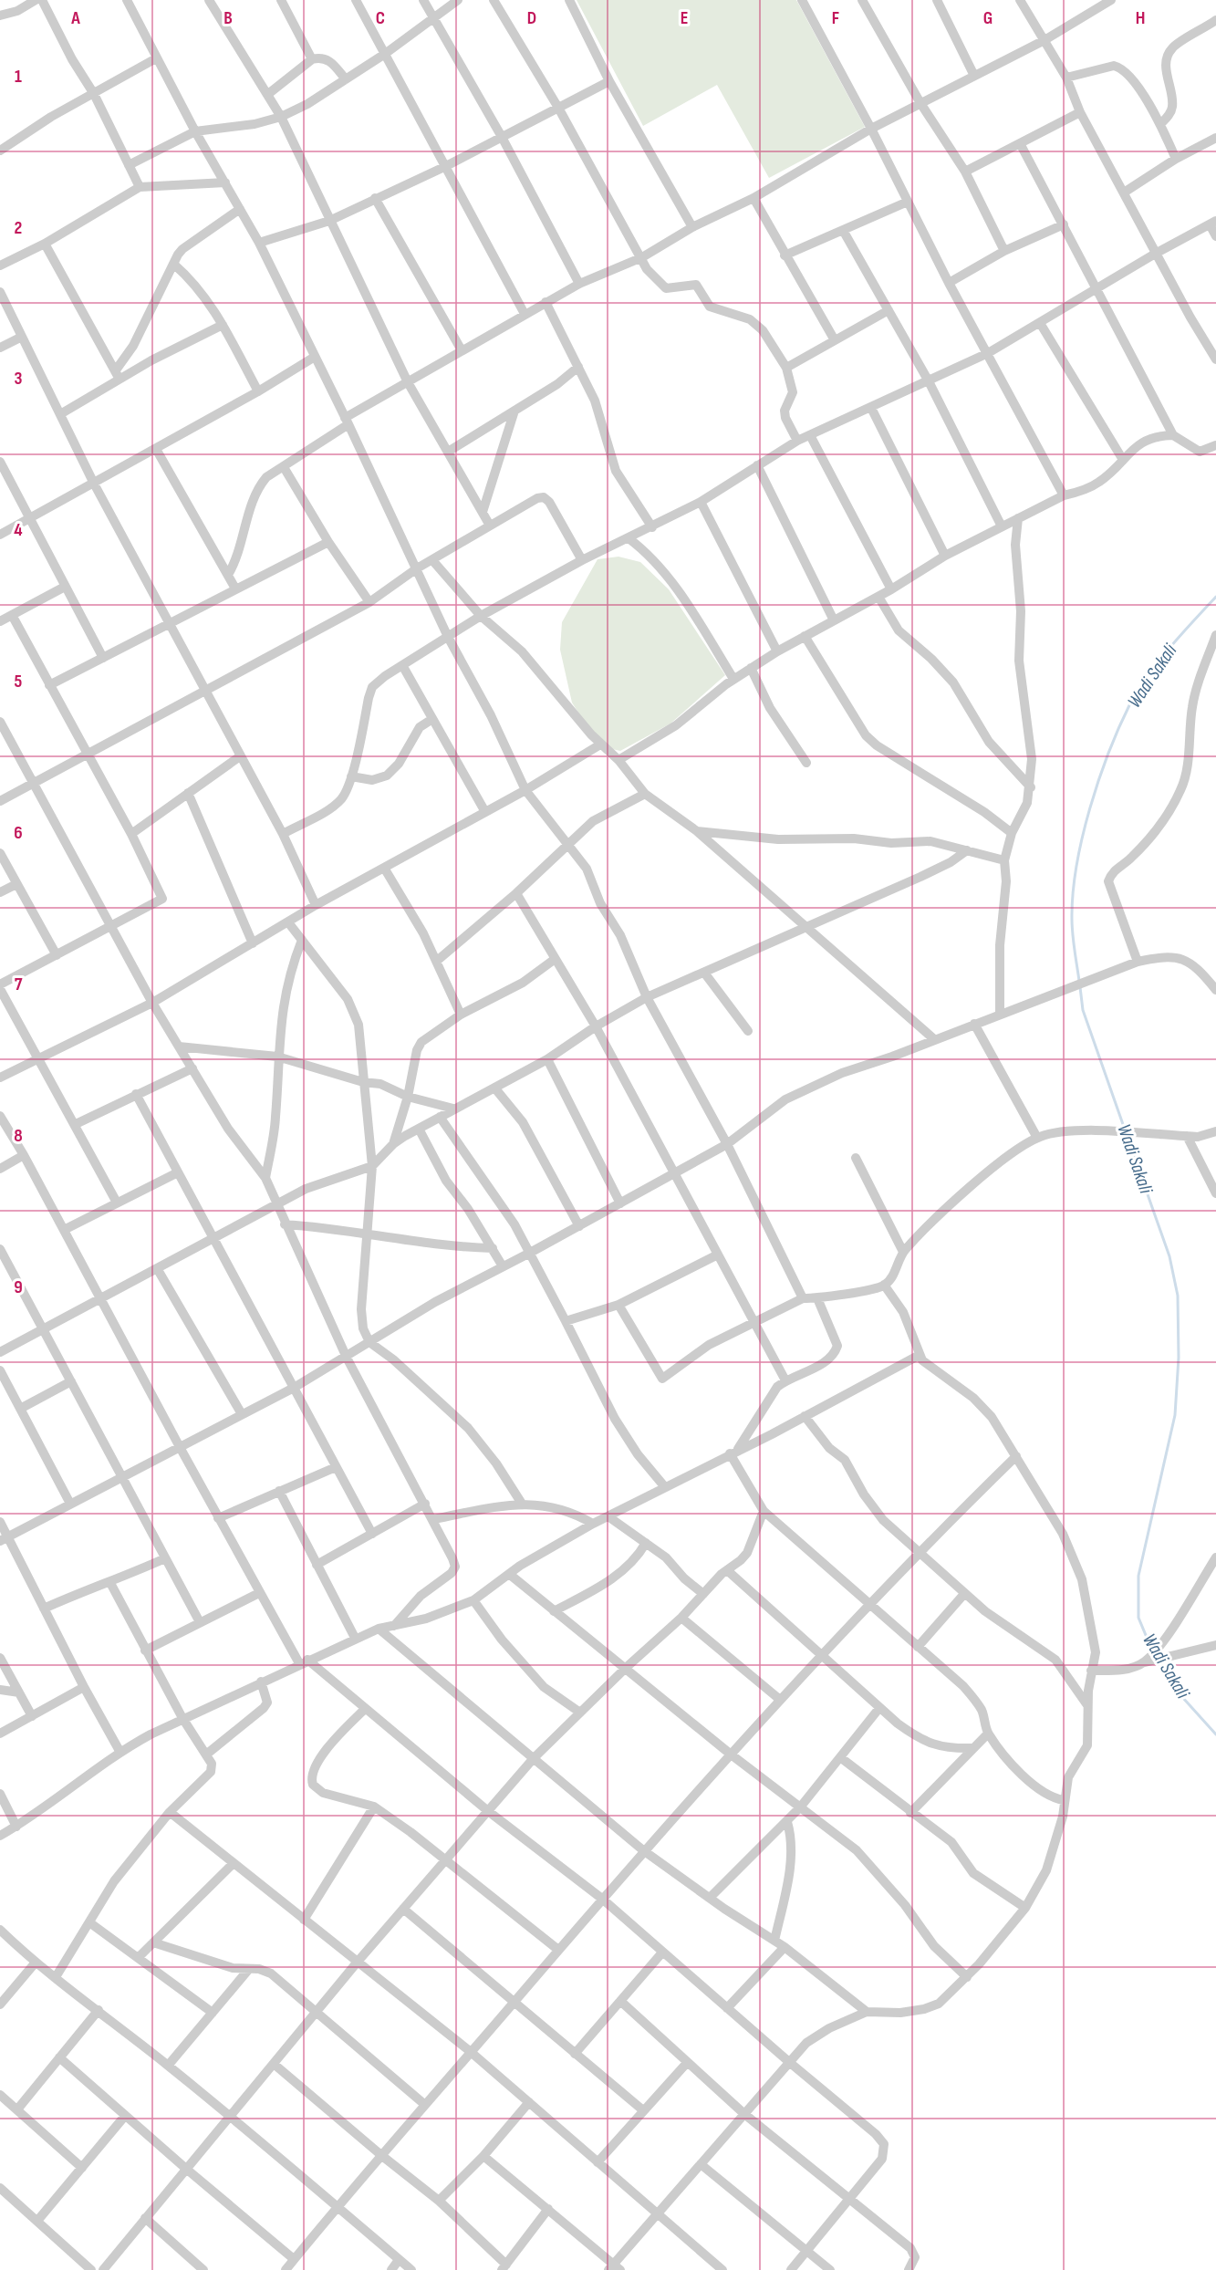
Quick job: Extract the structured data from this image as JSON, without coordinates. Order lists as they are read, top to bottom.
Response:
{
  "water": ["Wadi Sakali"],
  "grid": {
    "columns": [
      "A",
      "B",
      "C",
      "D",
      "E",
      "F",
      "G",
      "H"
    ],
    "rows": [
      "1",
      "2",
      "3",
      "4",
      "5",
      "6",
      "7",
      "8",
      "9"
    ]
  }
}
